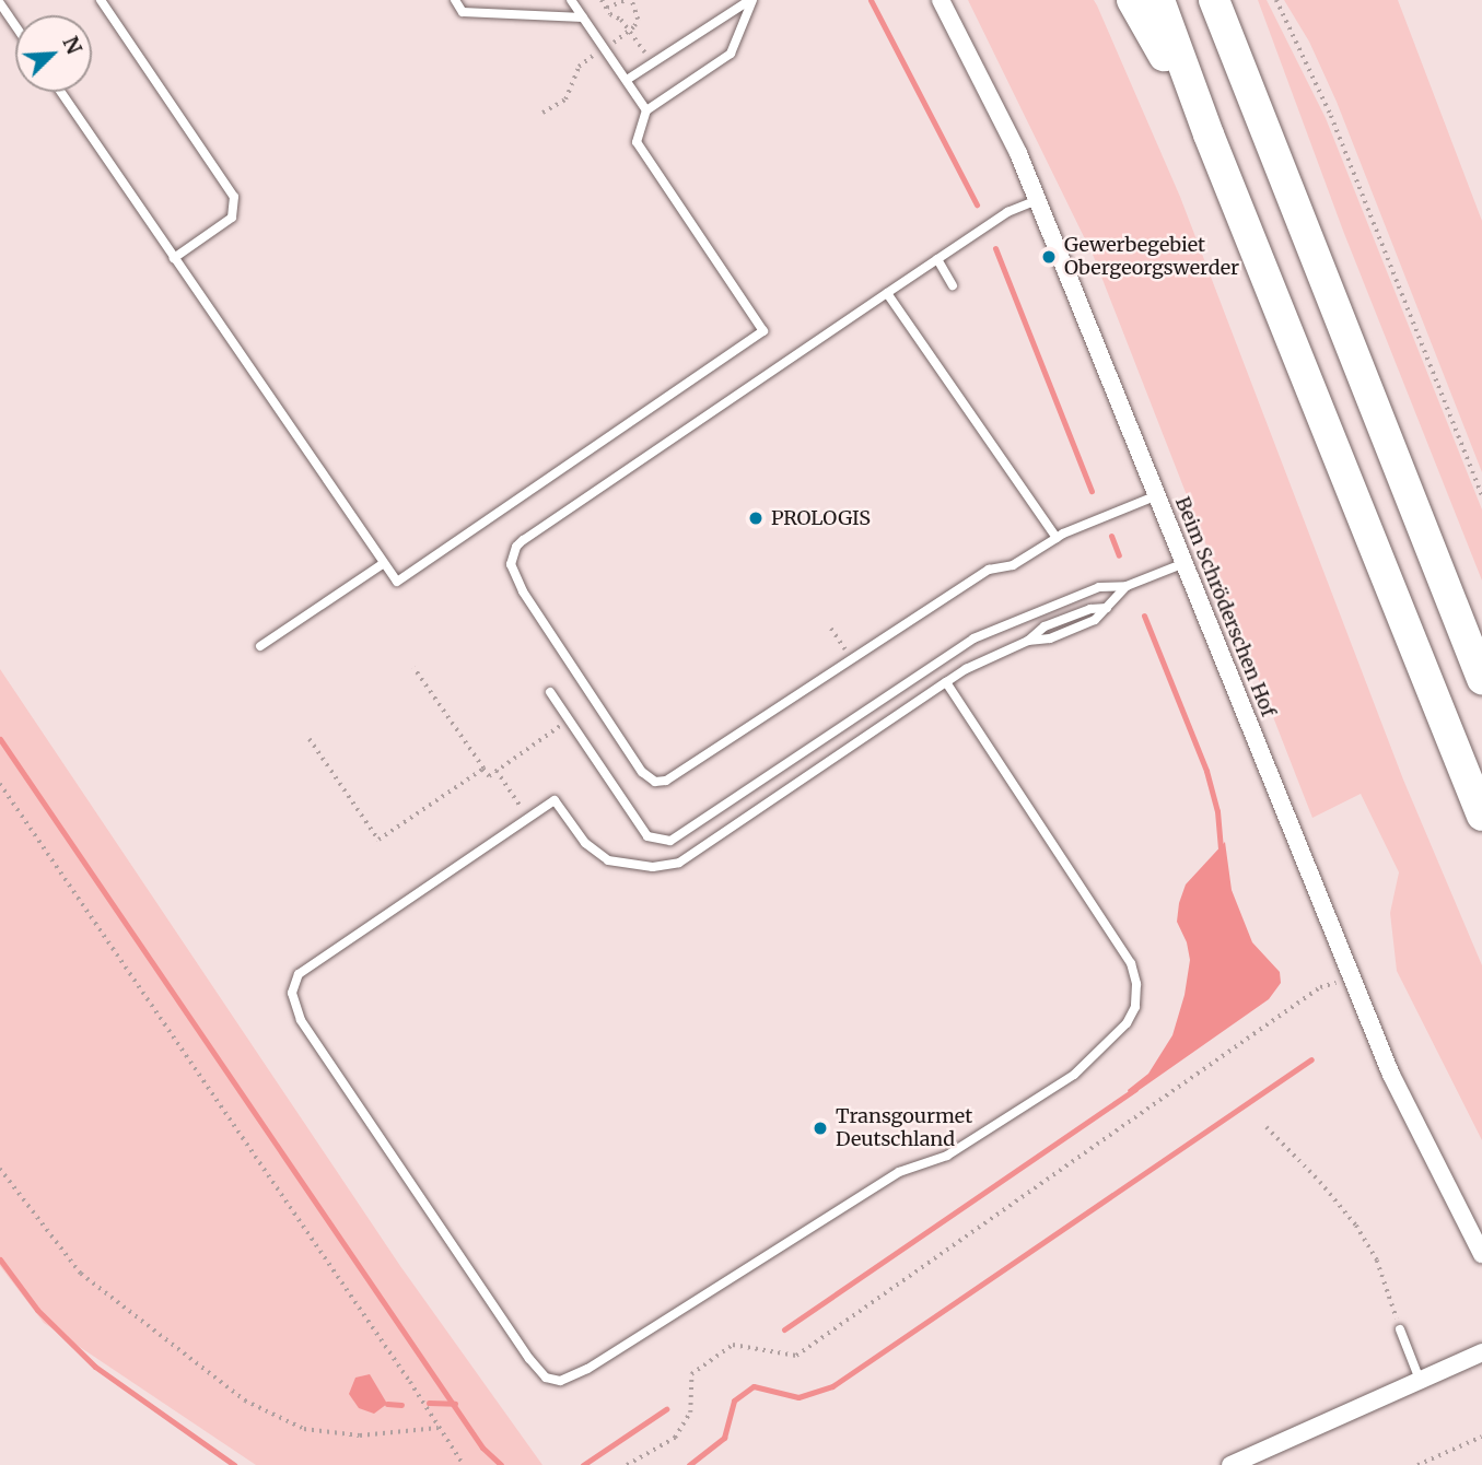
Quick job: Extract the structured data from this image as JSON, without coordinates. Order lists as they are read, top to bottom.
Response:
{
  "streets": {
    "street": ["Beim Schröderschen Hof"]
  },
  "places": ["Gewerbegebiet Obergeorgswerder", "PROLOGIS", "Transgourmet Deutschland"],
  "north": "top right"
}
